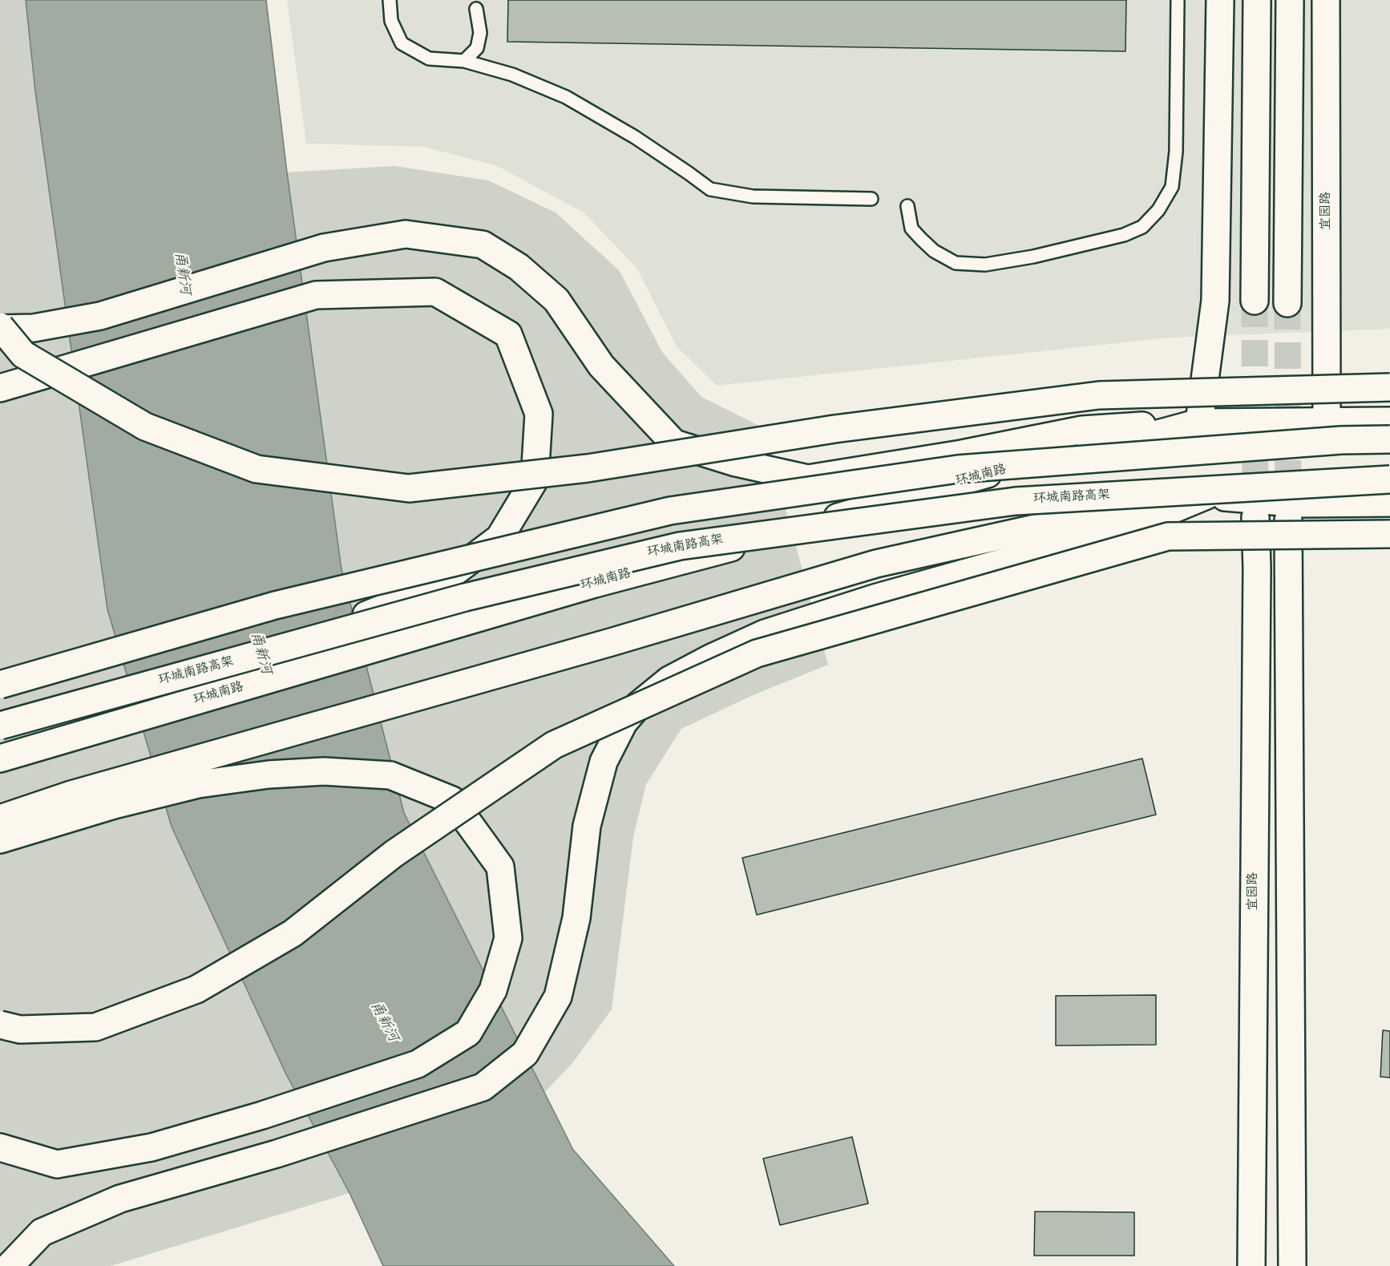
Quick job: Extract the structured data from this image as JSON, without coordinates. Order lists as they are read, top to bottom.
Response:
{
  "streets": {
    "main road": ["宜园路", "环城南路", "环城南路高架"]
  },
  "crossings": [
    ["宜园路", "环城南路"]
  ],
  "water": ["甬新河"]
}
